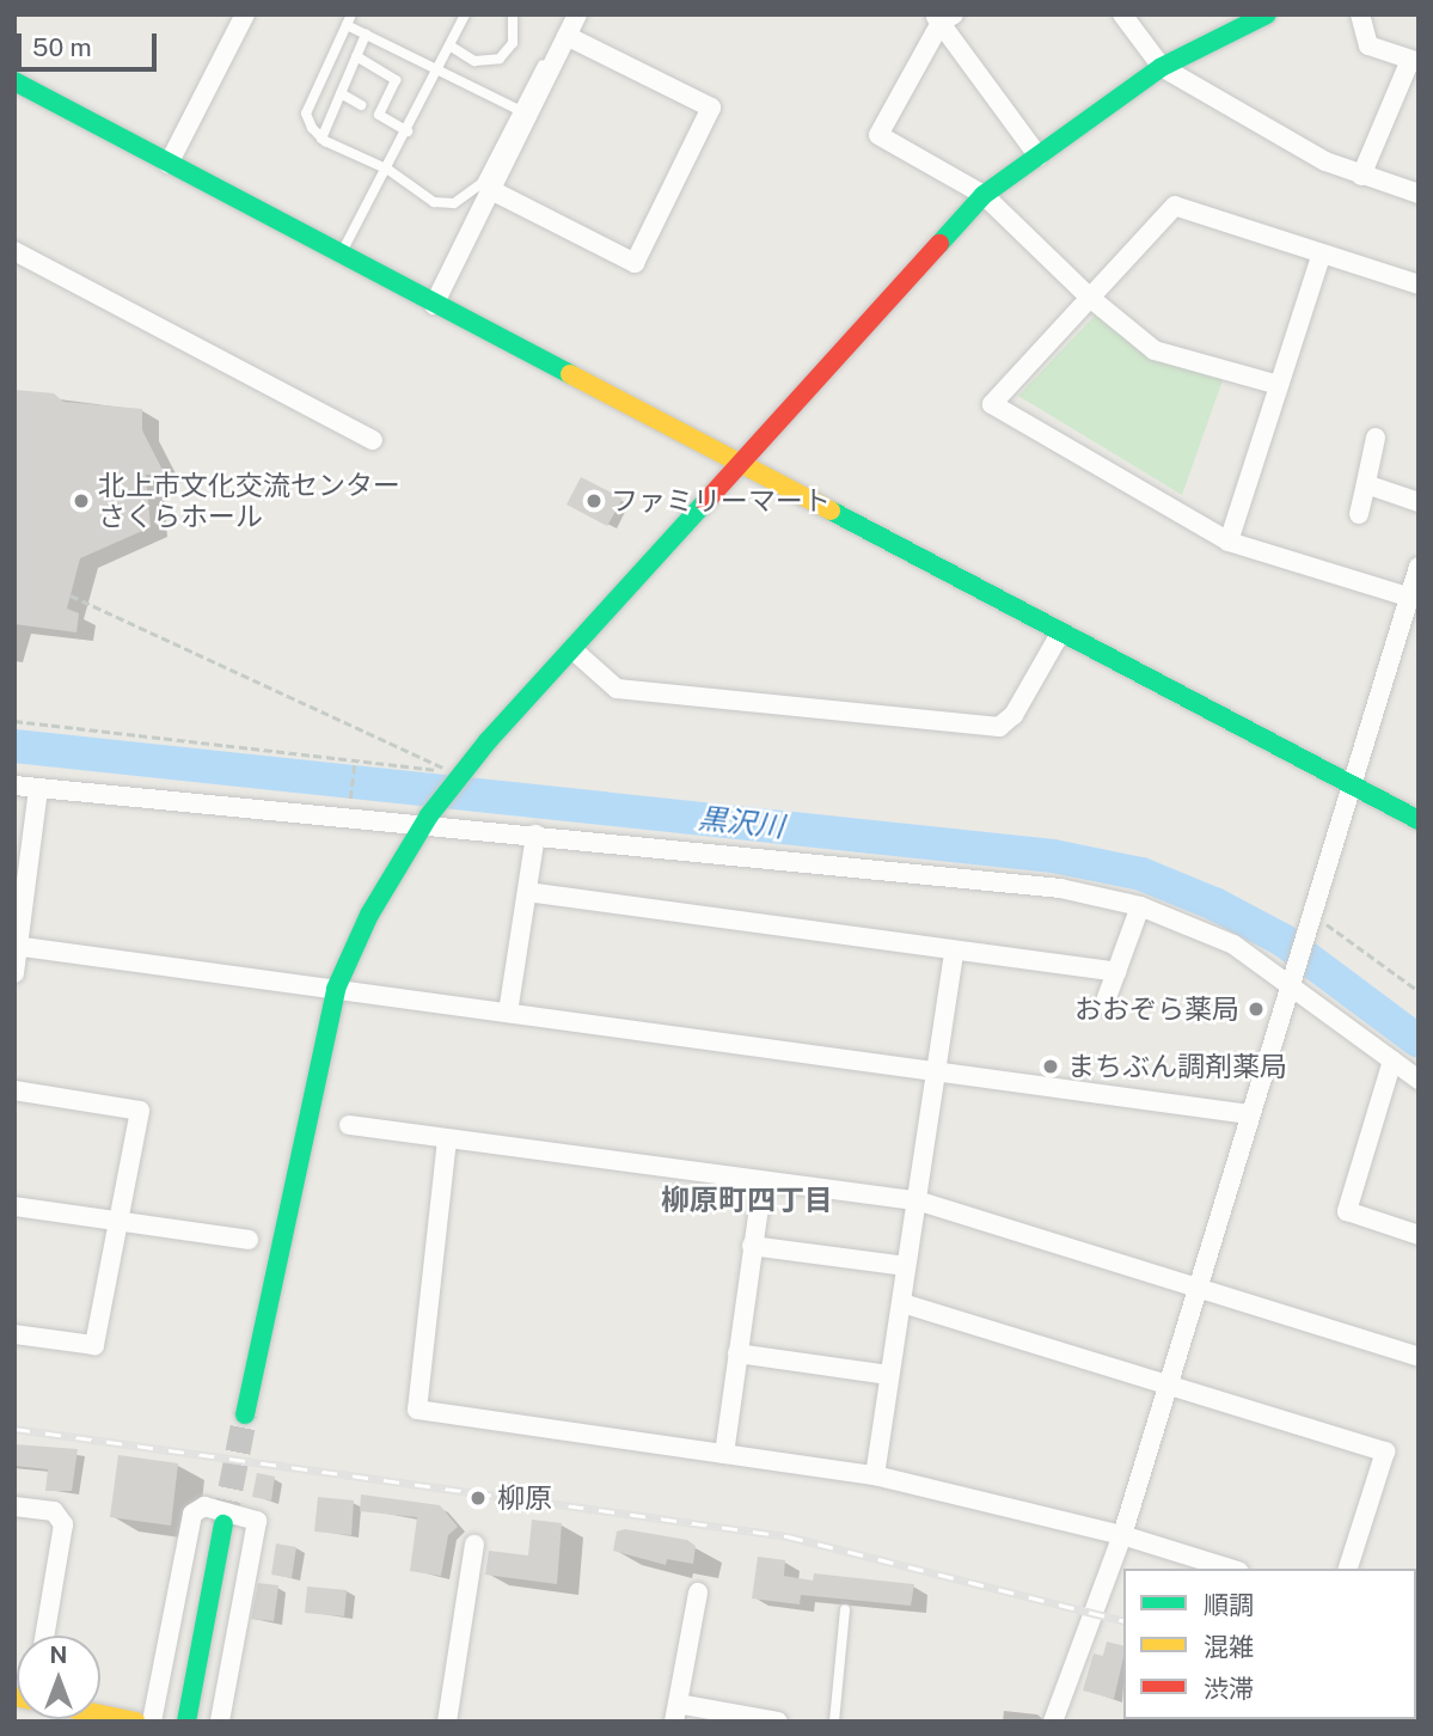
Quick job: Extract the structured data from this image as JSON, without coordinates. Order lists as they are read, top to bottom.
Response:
{
  "districts": ["柳原町四丁目"],
  "water": ["黒沢川"],
  "places": [
    "北上市文化交流センター さくらホール",
    "ファミリーマート",
    "おおぞら薬局",
    "まちぶん調剤薬局",
    "柳原"
  ],
  "legend": ["順調", "混雑", "渋滞"],
  "scale_bar": "50 m",
  "north": "top"
}
